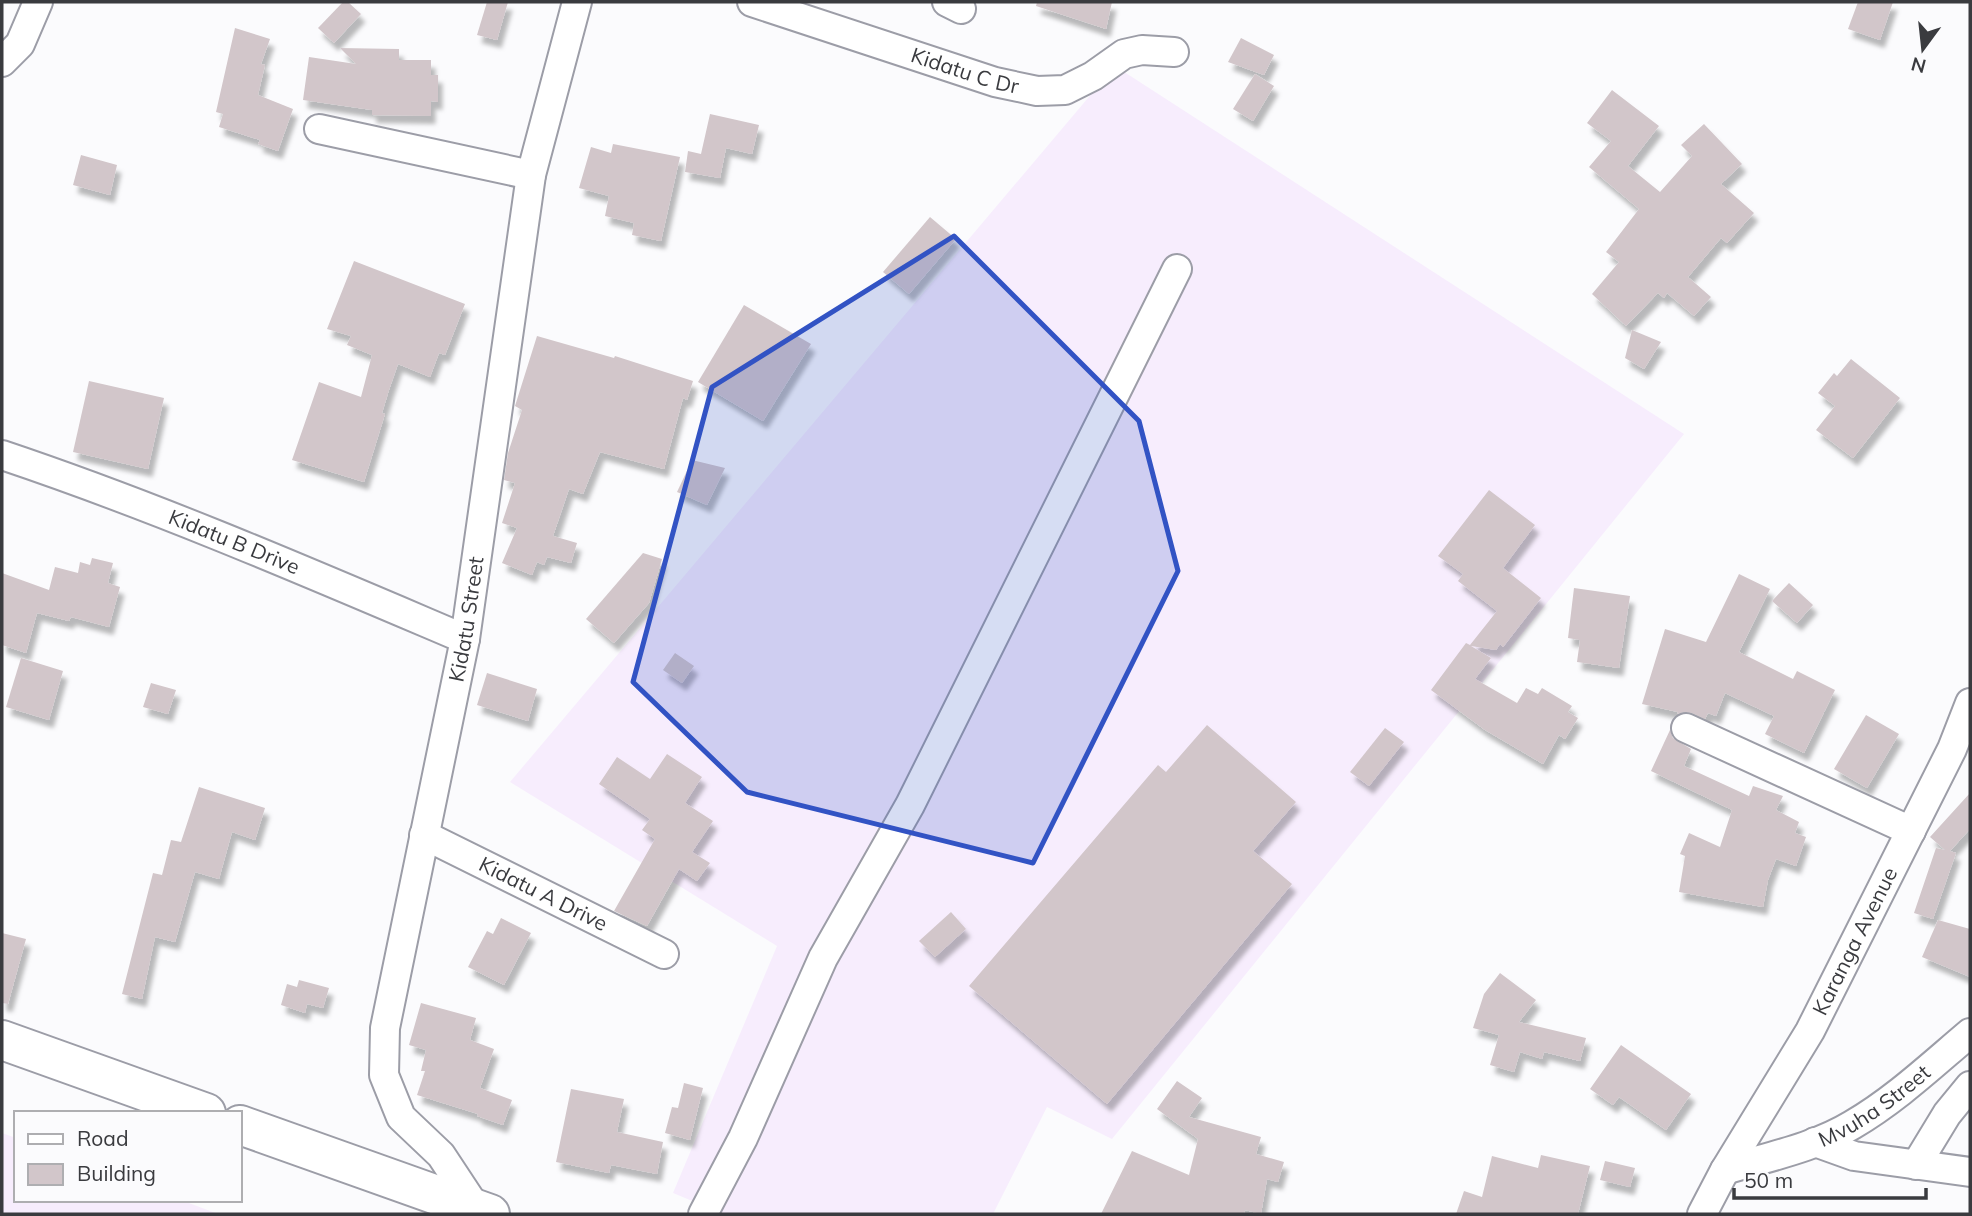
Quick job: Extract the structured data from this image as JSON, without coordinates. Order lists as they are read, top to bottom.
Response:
{
  "streets": {
    "street": [
      "Kidatu C Dr",
      "Kidatu B Drive",
      "Kidatu Street",
      "Kidatu A Drive",
      "Karanga Avenue",
      "Mvuha Street"
    ]
  },
  "crossings": [
    ["Kidatu B Drive", "Kidatu Street"],
    ["Kidatu Street", "Kidatu A Drive"],
    ["Karanga Avenue", "Mvuha Street"]
  ],
  "legend": ["Road", "Building"],
  "scale_bar": "50 m",
  "north": "bottom"
}
